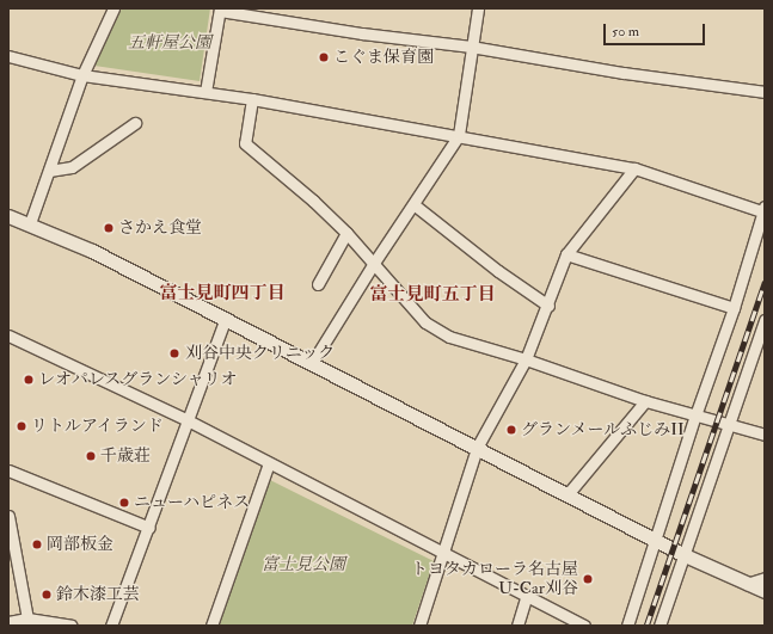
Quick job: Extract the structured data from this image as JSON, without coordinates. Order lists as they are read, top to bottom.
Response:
{
  "districts": ["富士見町四丁目", "富士見町五丁目"],
  "parks": ["五軒屋公園", "富士見公園"],
  "places": [
    "こぐま保育園",
    "さかえ食堂",
    "刈谷中央クリニック",
    "レオパレスグランシャリオ",
    "リトルアイランド",
    "グランメールふじみII",
    "千歳荘",
    "ニューハピネス",
    "岡部板金",
    "トヨタカローラ名古屋 U-Car刈谷",
    "鈴木漆工芸"
  ],
  "scale_bar": "50 m"
}
